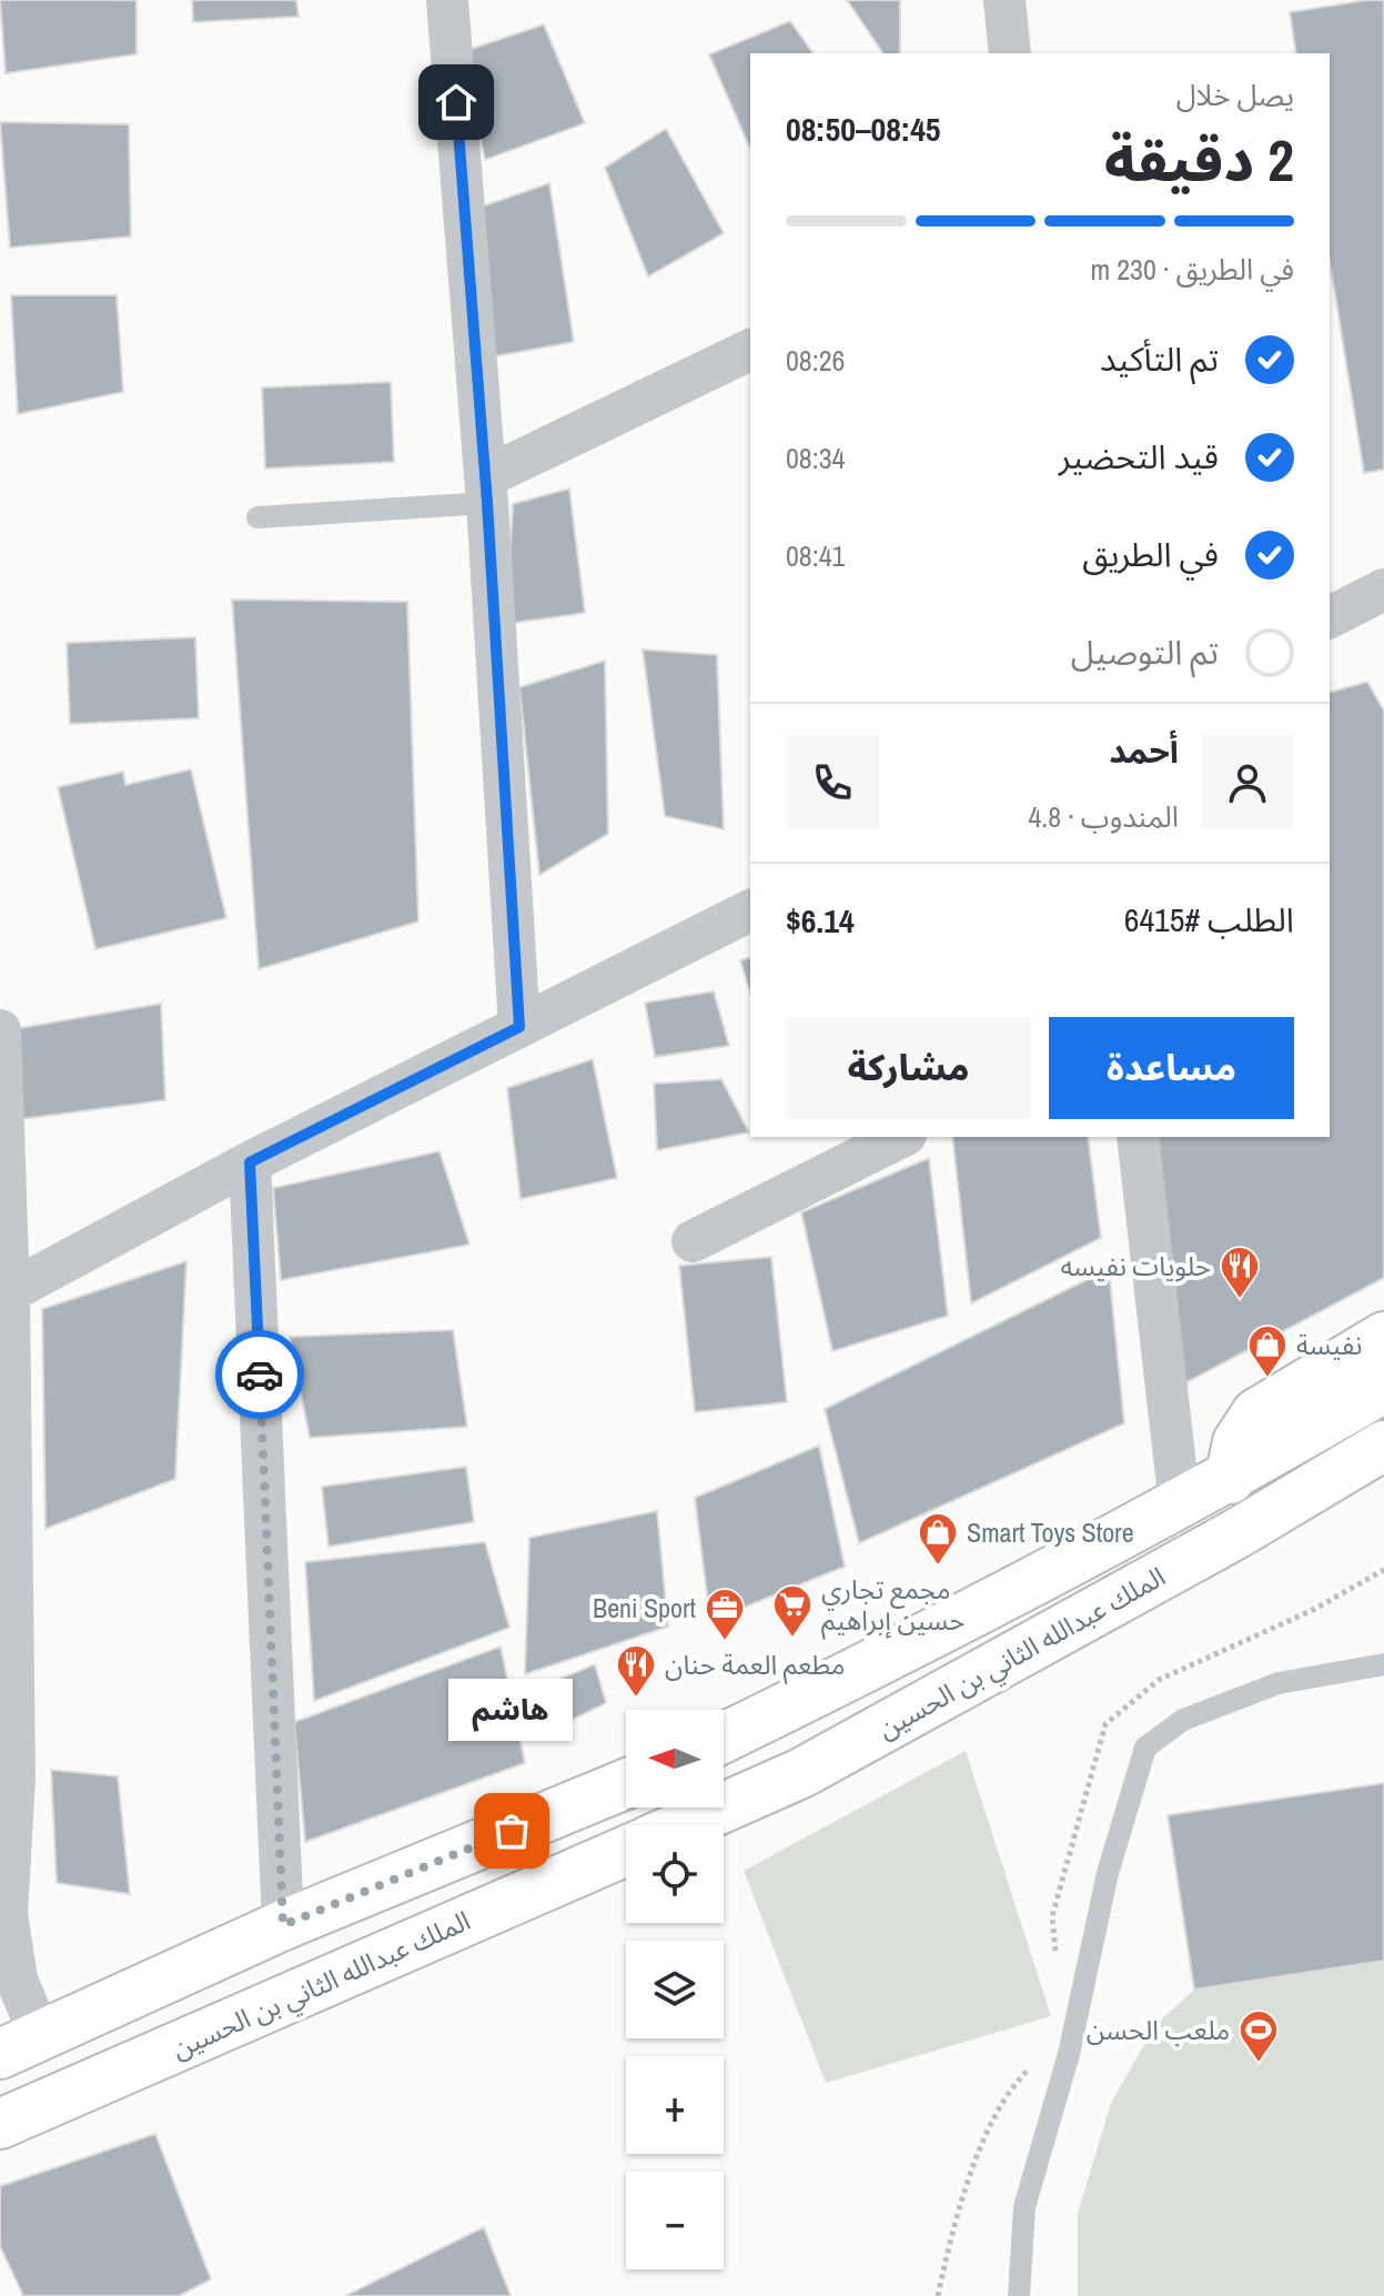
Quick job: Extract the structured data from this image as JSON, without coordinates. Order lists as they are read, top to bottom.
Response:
{
  "streets": {
    "main road": ["الملك عبدالله الثاني بن الحسين"]
  },
  "places": {
    "restaurant": ["حلويات نفيسه", "مطعم العمة حنان"],
    "shop": ["نفيسة", "Smart Toys Store"],
    "supermarket": ["مجمع تجاري حسين إبراهيم"],
    "office": ["Beni Sport"],
    "other": ["هاشم"],
    "sports": ["ملعب الحسن"]
  },
  "north": "left",
  "page": {
    "heading": ["2 دقيقة", "يصل خلال", "08:45–08:50"],
    "panel": [
      "أحمد",
      "المندوب · 4.8",
      "الطلب #6415",
      "$6.14"
    ],
    "bar": "في الطريق · 230 m",
    "list": [
      ["تم التأكيد", "08:26"],
      ["قيد التحضير", "08:34"],
      ["في الطريق", "08:41"],
      "تم التوصيل"
    ],
    "buttons": ["مساعدة", "مشاركة"],
    "bubble": "هاشم",
    "map_buttons": ["+", "−"]
  }
}
